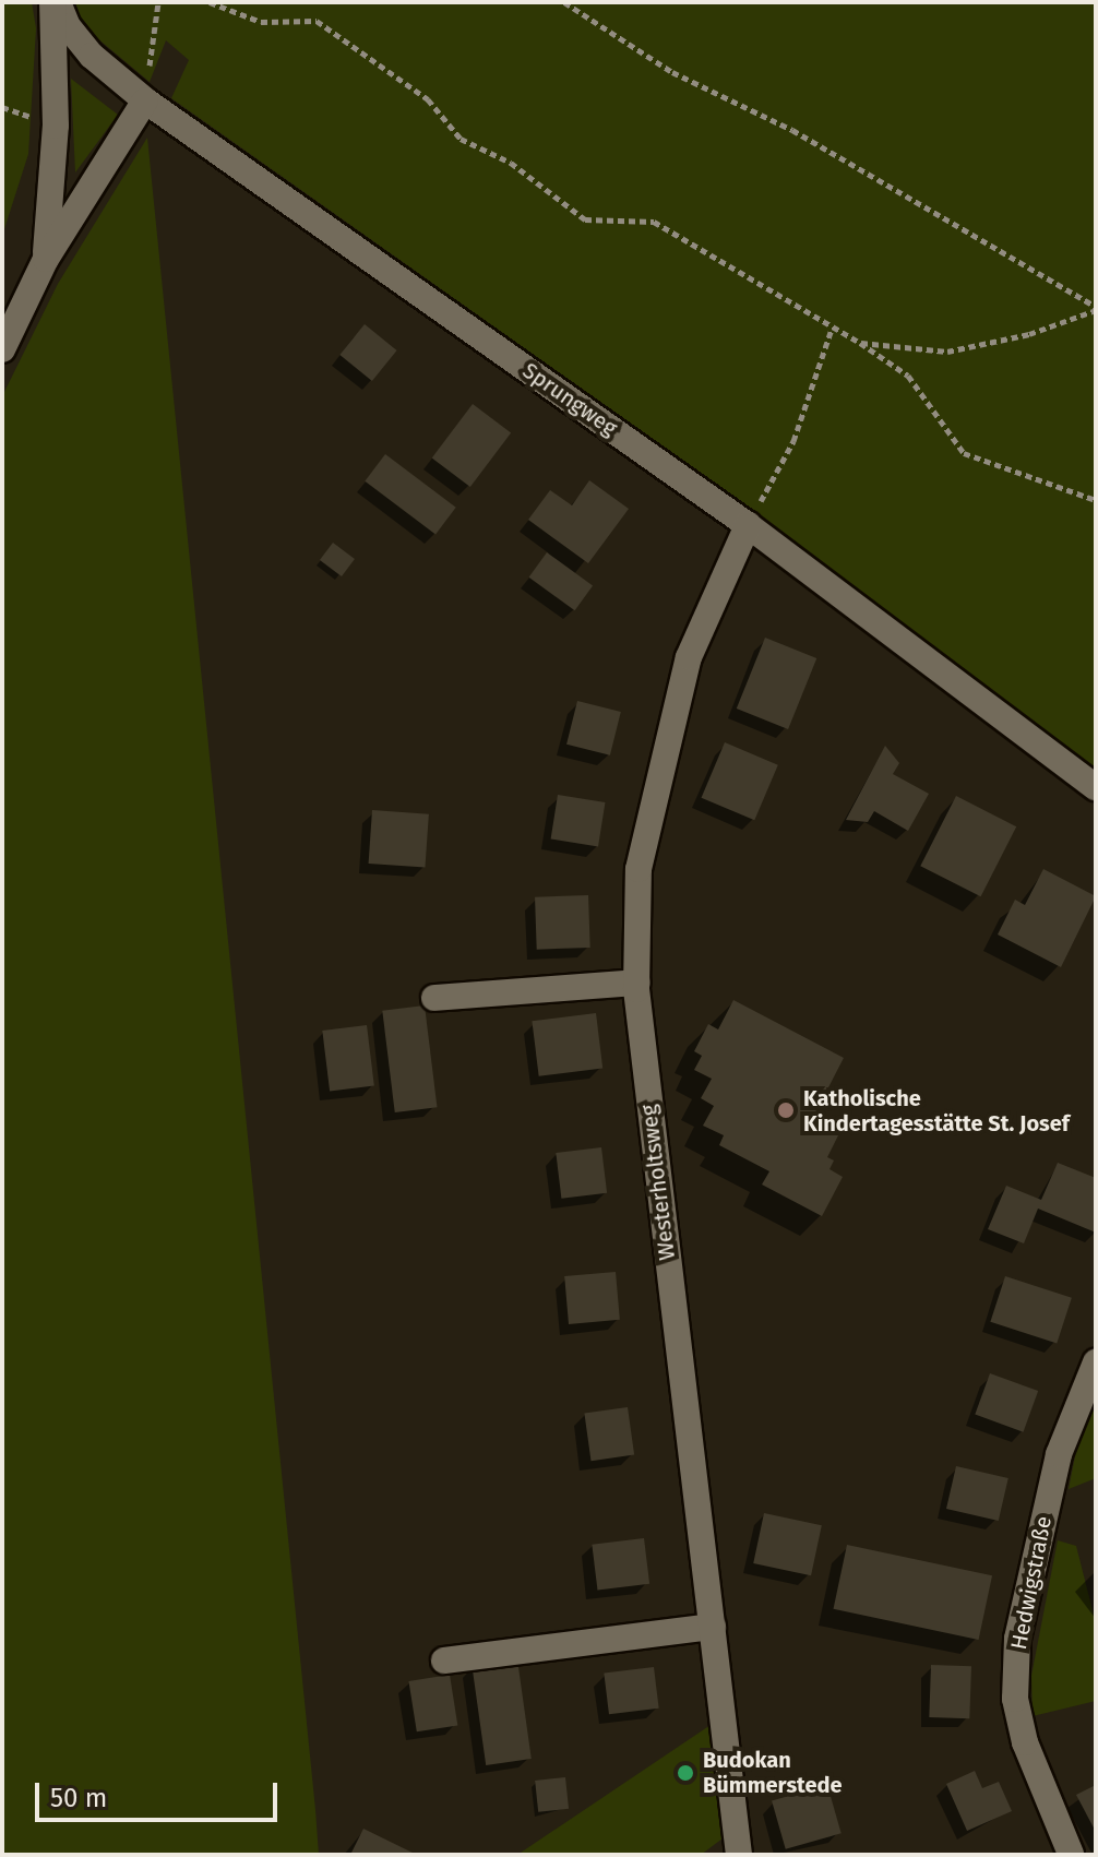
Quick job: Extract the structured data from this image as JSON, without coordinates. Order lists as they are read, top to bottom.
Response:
{
  "streets": {
    "street": ["Sprungweg", "Westerholtsweg", "Hedwigstraße"]
  },
  "crossings": [
    ["Sprungweg", "Westerholtsweg"]
  ],
  "places": ["Katholische Kindertagesstätte St. Josef", "Budokan Bümmerstede"],
  "scale_bar": "50 m"
}
